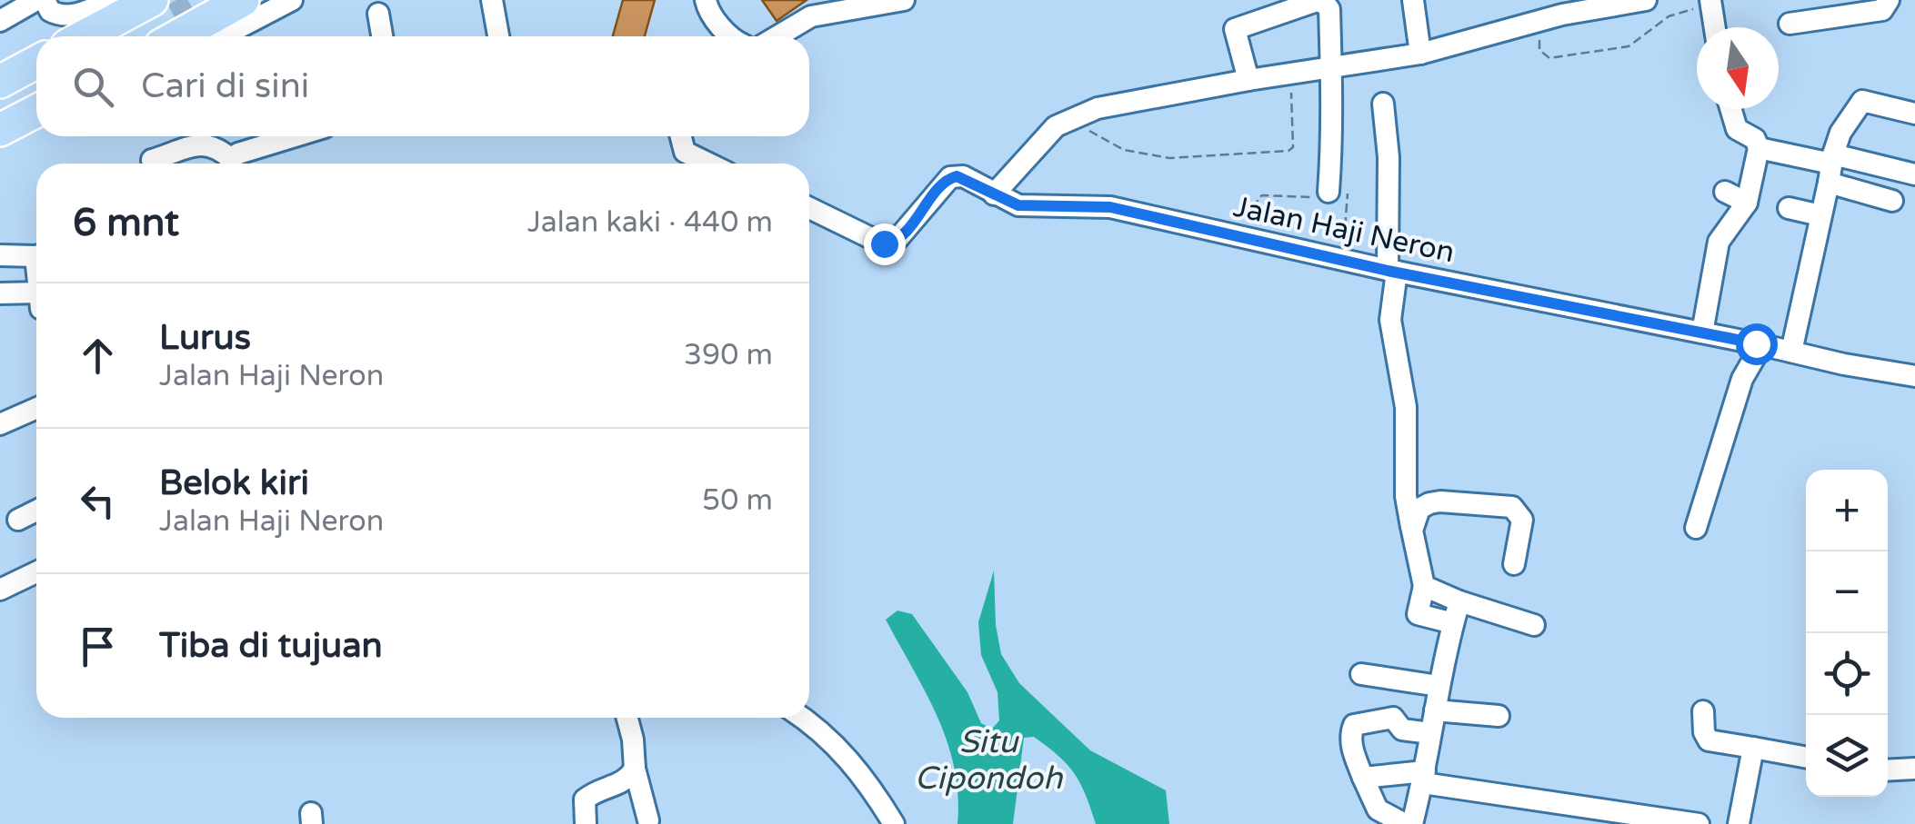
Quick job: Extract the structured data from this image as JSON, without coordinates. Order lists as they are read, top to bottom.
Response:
{
  "streets": {
    "street": ["Jalan Haji Neron"]
  },
  "water": ["Situ Cipondoh"],
  "north": "bottom",
  "page": {
    "search": "Cari di sini",
    "heading": ["6 mnt", "Jalan kaki · 440 m"],
    "list": [
      ["Lurus", "Jalan Haji Neron", "390 m"],
      ["Belok kiri", "Jalan Haji Neron", "50 m"],
      "Tiba di tujuan"
    ],
    "map_buttons": ["+", "−"]
  }
}
